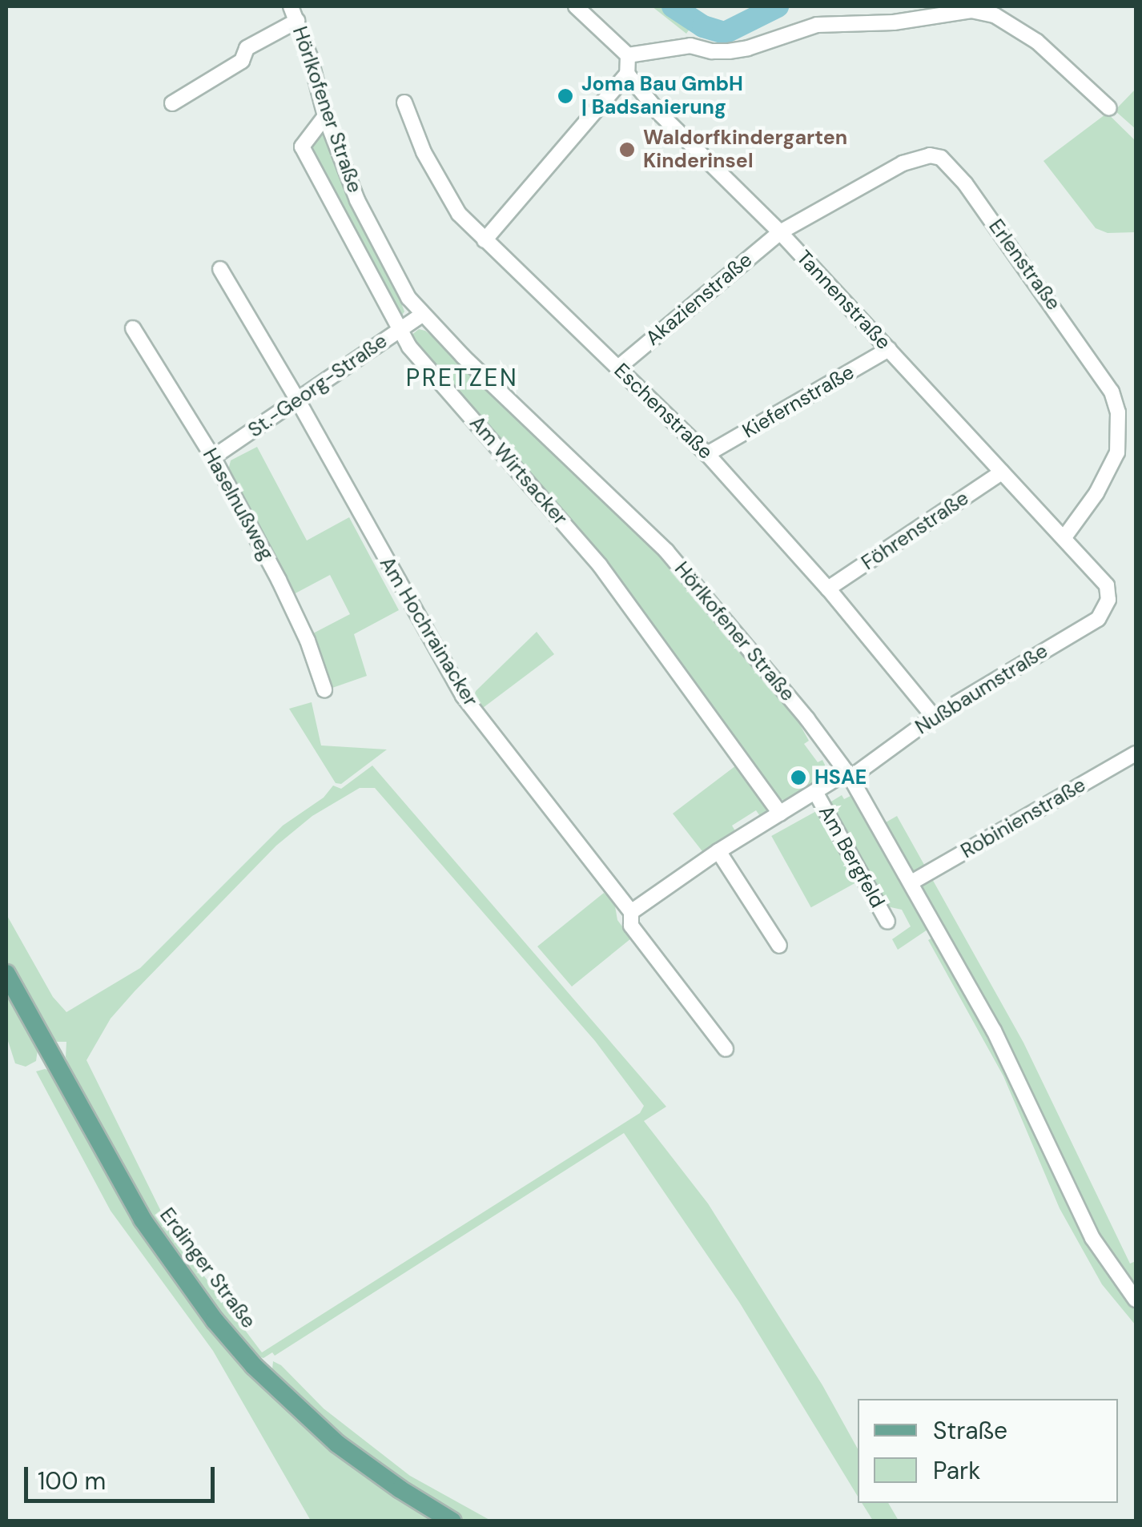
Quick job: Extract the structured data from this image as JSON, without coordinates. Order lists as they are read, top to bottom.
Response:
{
  "streets": {
    "main road": ["Erdinger Straße"],
    "street": [
      "Hörlkofener Straße",
      "Erlenstraße",
      "Akazienstraße",
      "Tannenstraße",
      "St.-Georg-Straße",
      "Kiefernstraße",
      "Eschenstraße",
      "Am Wirtsacker",
      "Haselnußweg",
      "Föhrenstraße",
      "Am Hochrainacker",
      "Nußbaumstraße",
      "Robinienstraße",
      "Am Bergfeld"
    ]
  },
  "crossings": [
    ["Hörlkofener Straße", "St.-Georg-Straße"],
    ["Hörlkofener Straße", "Am Wirtsacker"],
    ["Hörlkofener Straße", "Nußbaumstraße"],
    ["Hörlkofener Straße", "Robinienstraße"],
    ["Hörlkofener Straße", "Am Bergfeld"],
    ["Erlenstraße", "Akazienstraße"],
    ["Erlenstraße", "Tannenstraße"],
    ["Akazienstraße", "Tannenstraße"],
    ["Akazienstraße", "Eschenstraße"],
    ["Tannenstraße", "Kiefernstraße"],
    ["Tannenstraße", "Föhrenstraße"],
    ["Tannenstraße", "Nußbaumstraße"],
    ["St.-Georg-Straße", "Am Wirtsacker"],
    ["St.-Georg-Straße", "Haselnußweg"],
    ["St.-Georg-Straße", "Am Hochrainacker"],
    ["Kiefernstraße", "Eschenstraße"],
    ["Eschenstraße", "Föhrenstraße"],
    ["Eschenstraße", "Nußbaumstraße"],
    ["Am Wirtsacker", "Am Bergfeld"],
    ["Am Hochrainacker", "Am Bergfeld"],
    ["Nußbaumstraße", "Am Bergfeld"]
  ],
  "districts": ["PRETZEN"],
  "places": ["Joma Bau GmbH | Badsanierung", "Waldorfkindergarten Kinderinsel", "HSAE"],
  "legend": ["Straße", "Park"],
  "scale_bar": "100 m"
}
